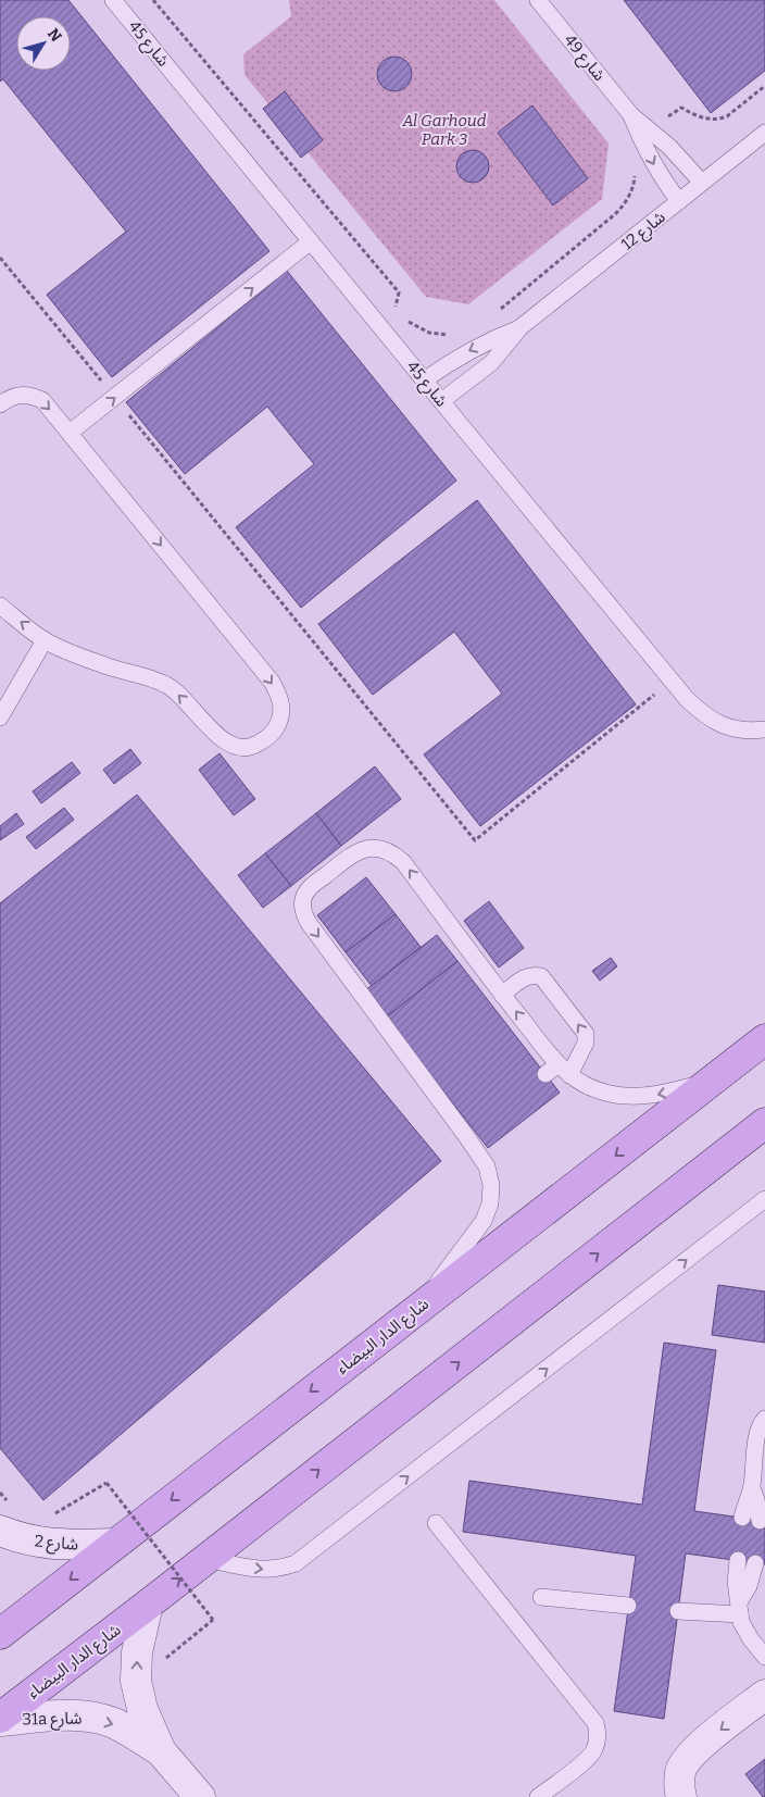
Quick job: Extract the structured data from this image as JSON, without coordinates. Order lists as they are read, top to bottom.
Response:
{
  "streets": {
    "main road": ["شارع الدار البيضاء"],
    "street": ["شارع 2", "31a شارع"],
    "lane": ["شارع 45", "شارع 49", "شارع 12"]
  },
  "crossings": [
    ["شارع 45", "شارع 12"],
    ["شارع 49", "شارع 12"],
    ["شارع الدار البيضاء", "شارع 2"],
    ["شارع الدار البيضاء", "31a شارع"]
  ],
  "parks": ["Al Garhoud Park 3"],
  "north": "top right"
}
